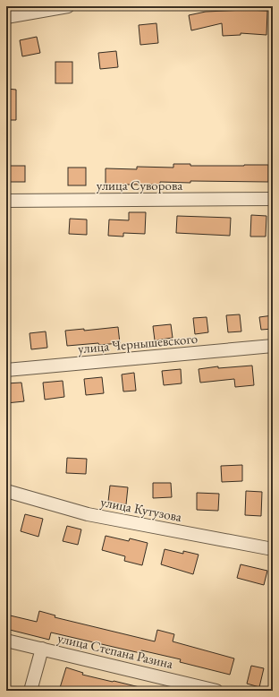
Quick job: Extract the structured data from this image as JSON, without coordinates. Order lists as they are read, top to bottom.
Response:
{
  "streets": {
    "street": [
      "улица Суворова",
      "улица Чернышевского",
      "улица Кутузова",
      "улица Степана Разина"
    ]
  }
}
